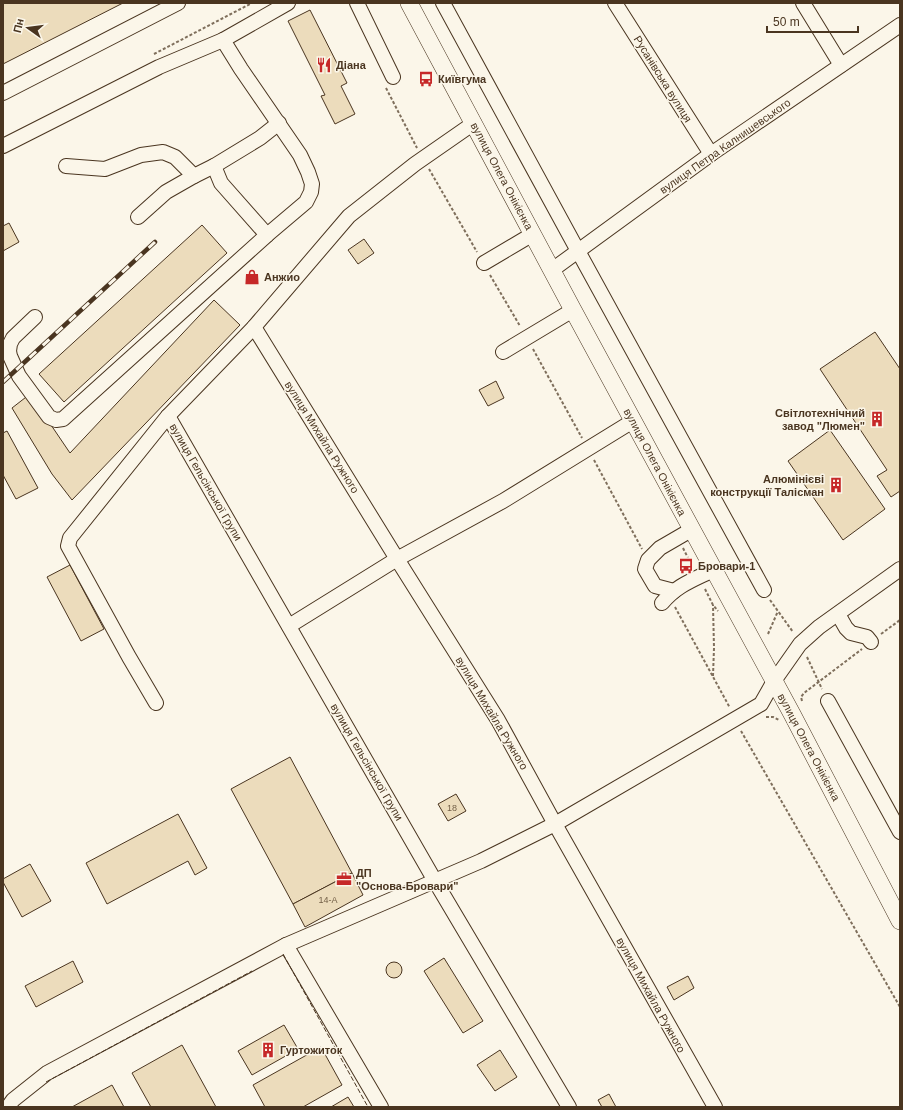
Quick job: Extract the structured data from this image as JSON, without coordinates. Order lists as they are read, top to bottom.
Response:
{
  "streets": {
    "main road": ["вулиця Олега Онікієнка"],
    "street": [
      "Русанівська вулиця",
      "вулиця Петра Калнишевського",
      "вулиця Михайла Ружного",
      "вулиця Гельсінської Групи"
    ]
  },
  "crossings": [
    ["Русанівська вулиця", "вулиця Петра Калнишевського"],
    ["вулиця Петра Калнишевського", "вулиця Олега Онікієнка"]
  ],
  "places": {
    "restaurant": ["Діана"],
    "bus stop": ["Київгума", "Бровари-1"],
    "shop": ["Анжио"],
    "building": ["Світлотехнічний завод \"Люмен\"", "Алюмінієві конструкції Талісман", "Гуртожиток"],
    "office": ["ДП \"Основа-Бровари\""]
  },
  "house_numbers": ["18", "14-А"],
  "scale_bar": "50 m",
  "north": "left"
}
